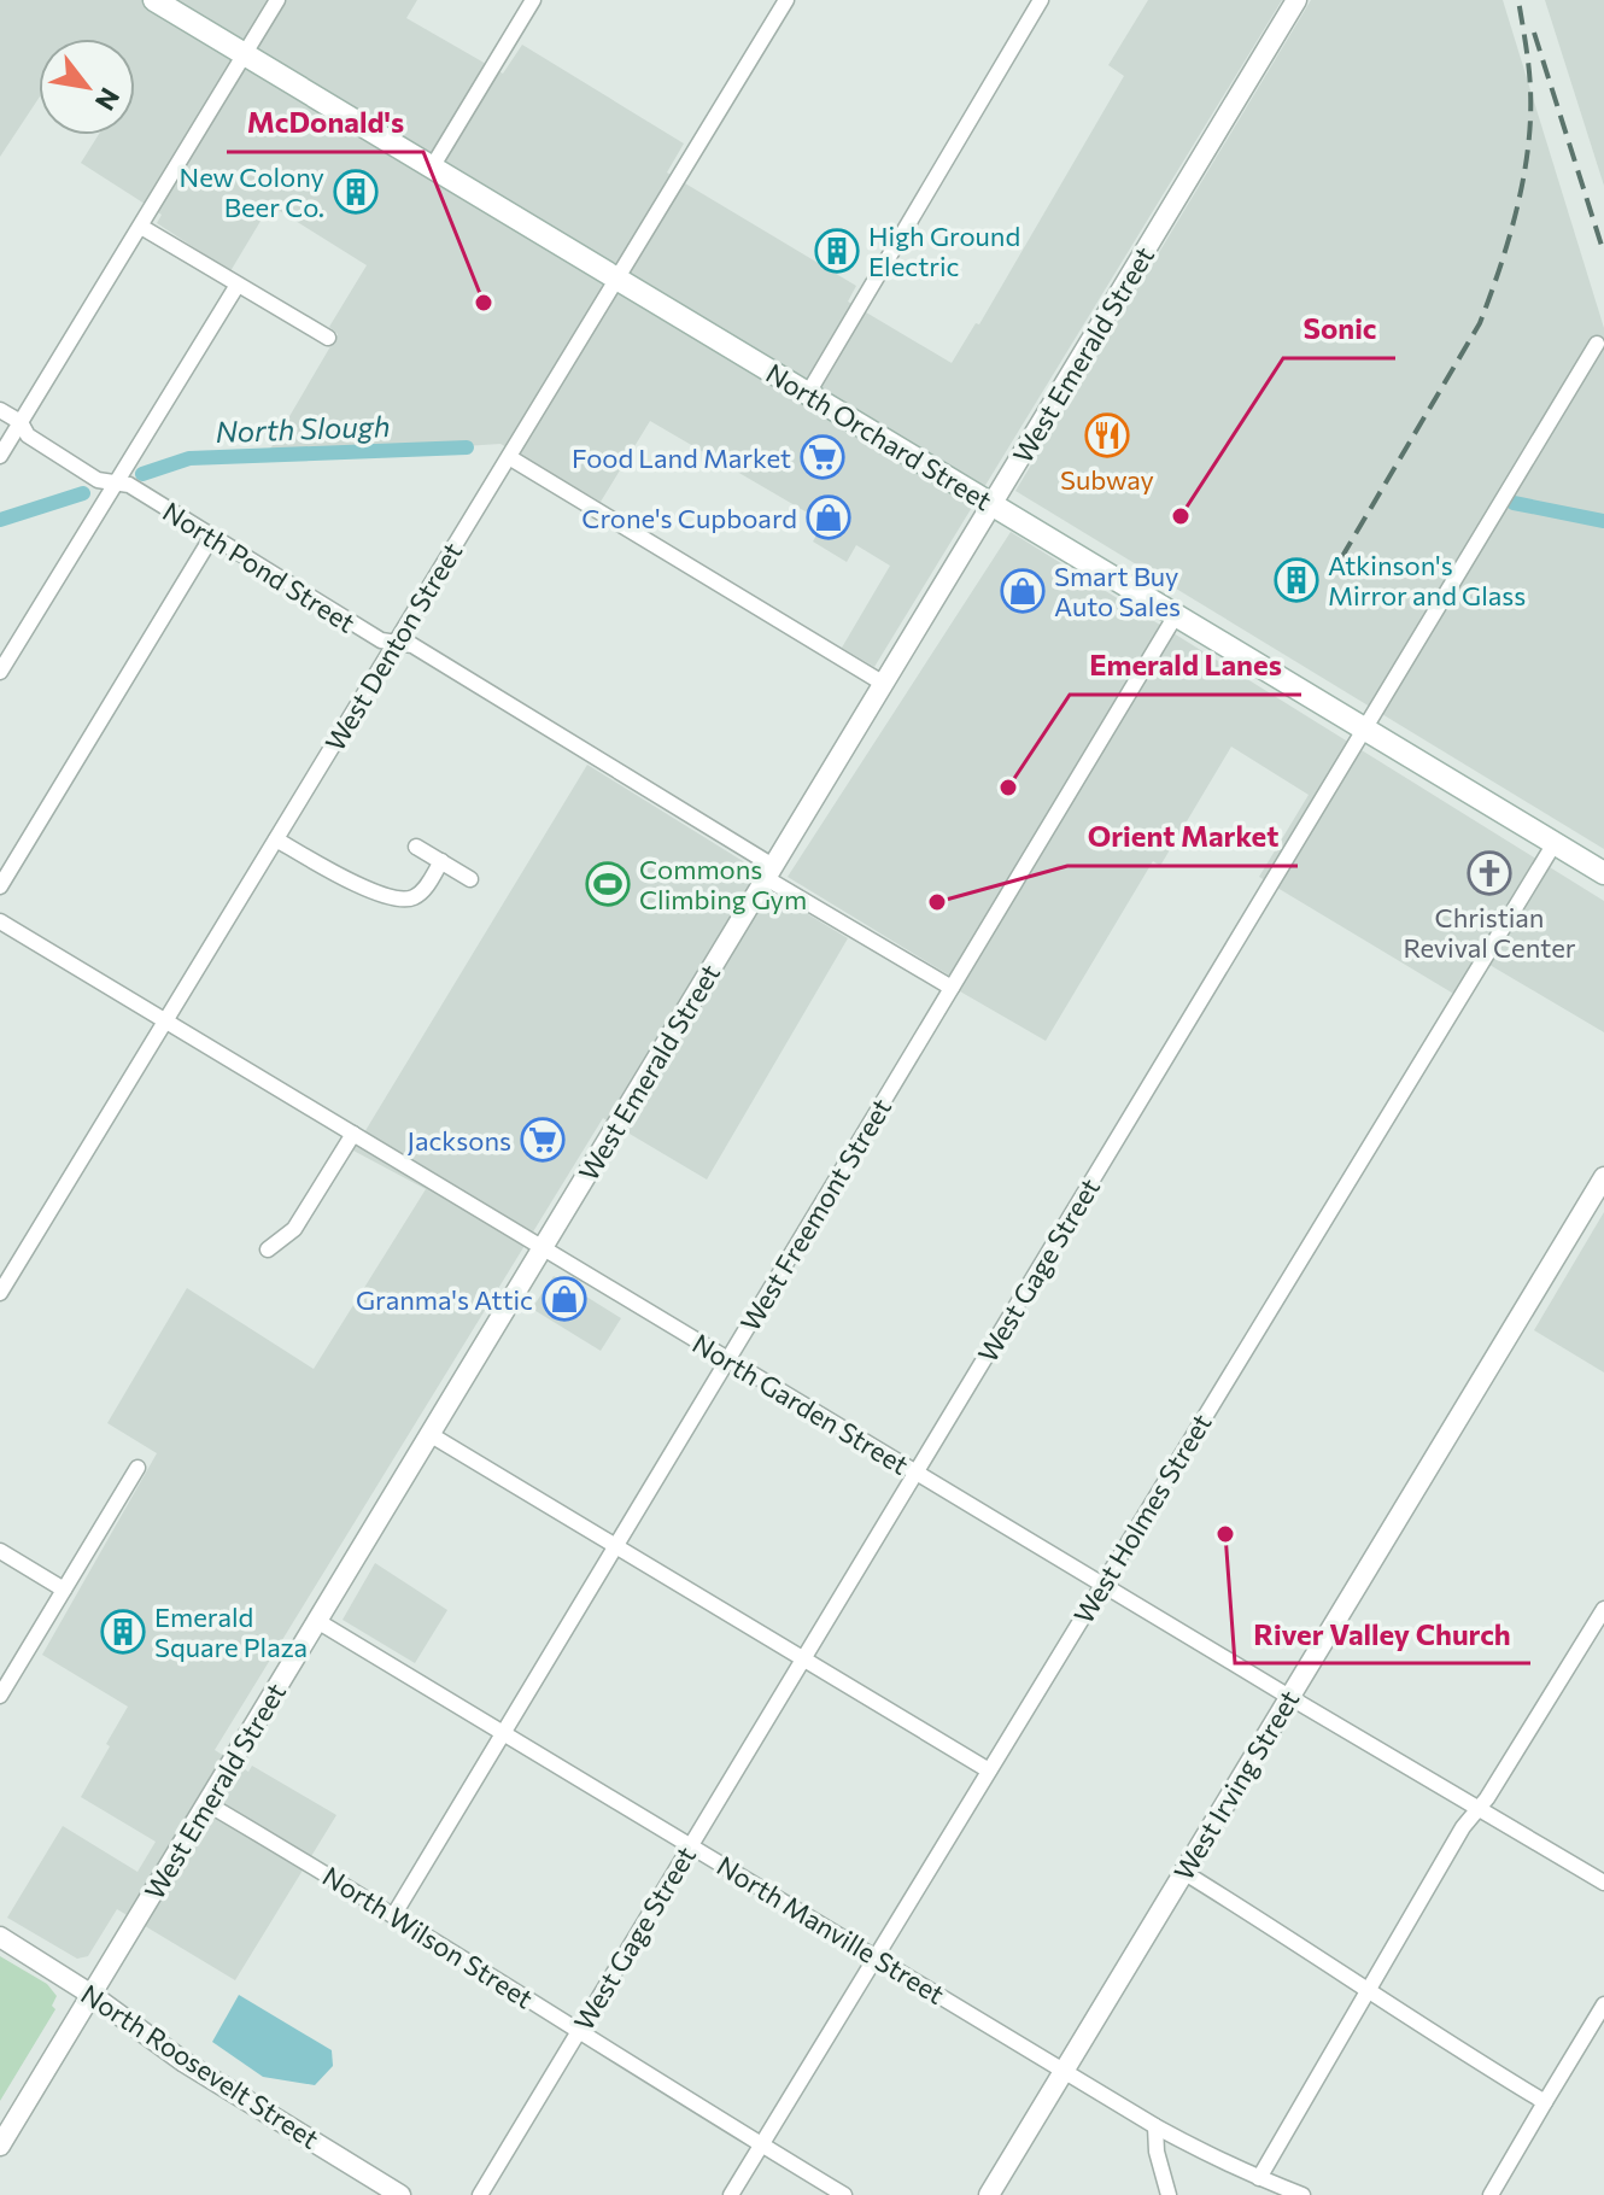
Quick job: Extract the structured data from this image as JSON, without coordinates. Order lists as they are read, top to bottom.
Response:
{
  "streets": {
    "main road": ["North Orchard Street"],
    "street": [
      "West Emerald Street",
      "North Pond Street",
      "West Denton Street",
      "West Freemont Street",
      "West Gage Street",
      "North Garden Street",
      "West Holmes Street",
      "West Irving Street",
      "North Manville Street",
      "North Wilson Street",
      "North Roosevelt Street"
    ]
  },
  "crossings": [
    ["West Emerald Street", "North Orchard Street"],
    ["West Emerald Street", "North Pond Street"],
    ["West Emerald Street", "North Garden Street"],
    ["West Emerald Street", "North Manville Street"],
    ["West Emerald Street", "North Wilson Street"],
    ["West Emerald Street", "North Roosevelt Street"],
    ["North Orchard Street", "West Denton Street"],
    ["North Orchard Street", "West Freemont Street"],
    ["North Orchard Street", "West Gage Street"],
    ["North Orchard Street", "West Holmes Street"],
    ["North Pond Street", "West Denton Street"],
    ["North Pond Street", "West Freemont Street"],
    ["West Denton Street", "North Garden Street"],
    ["West Freemont Street", "North Garden Street"],
    ["West Freemont Street", "North Manville Street"],
    ["West Freemont Street", "North Wilson Street"],
    ["West Gage Street", "North Garden Street"],
    ["West Gage Street", "North Manville Street"],
    ["West Gage Street", "North Wilson Street"],
    ["North Garden Street", "West Holmes Street"],
    ["North Garden Street", "West Irving Street"],
    ["West Holmes Street", "North Manville Street"],
    ["West Holmes Street", "North Wilson Street"],
    ["West Irving Street", "North Manville Street"]
  ],
  "water": ["North Slough"],
  "places": {
    "building": [
      "New Colony Beer Co.",
      "High Ground Electric",
      "Atkinson's Mirror and Glass",
      "Emerald Square Plaza"
    ],
    "other": [
      "McDonald's",
      "Sonic",
      "Emerald Lanes",
      "Orient Market",
      "River Valley Church"
    ],
    "restaurant": ["Subway"],
    "supermarket": ["Food Land Market", "Jacksons"],
    "shop": ["Crone's Cupboard", "Smart Buy Auto Sales", "Granma's Attic"],
    "church": ["Christian Revival Center"],
    "sports": ["Commons Climbing Gym"]
  },
  "north": "bottom right"
}
